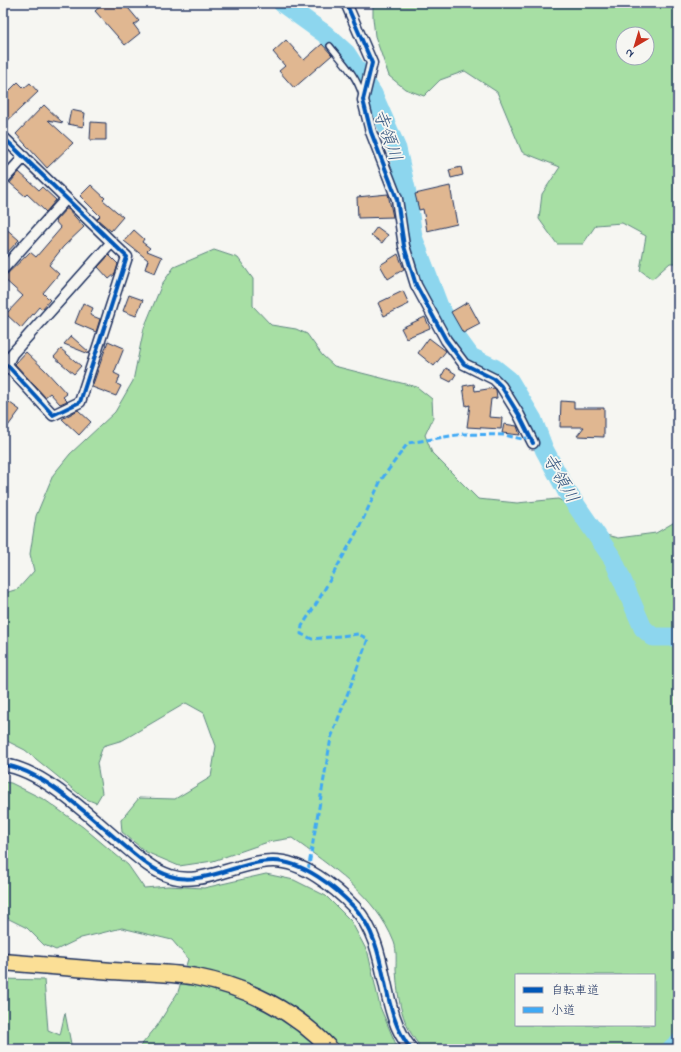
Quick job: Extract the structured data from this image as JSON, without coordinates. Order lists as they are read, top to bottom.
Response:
{
  "water": ["寺領川"],
  "legend": ["自転車道", "小道"],
  "north": "bottom left"
}
